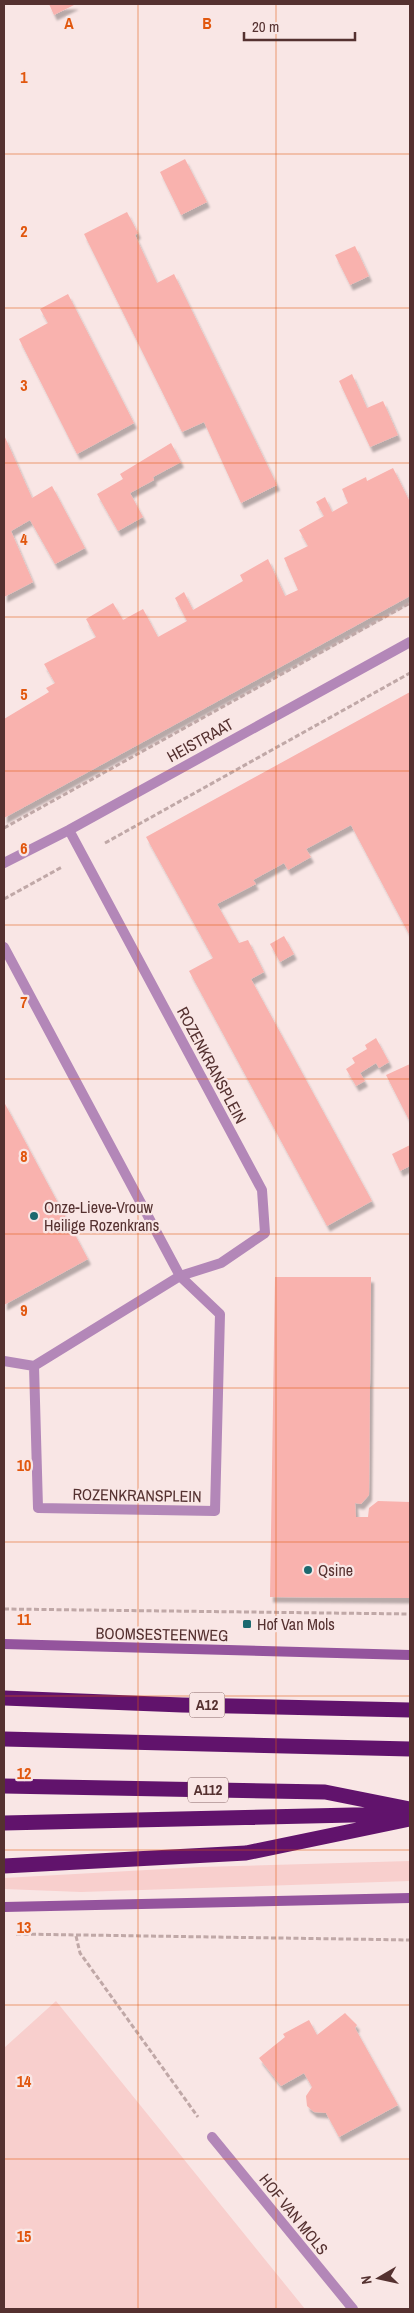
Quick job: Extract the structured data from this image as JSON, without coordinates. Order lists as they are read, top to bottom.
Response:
{
  "streets": {
    "highway": ["A12", "A112"],
    "main road": ["BOOMSESTEENWEG"],
    "street": ["HEISTRAAT", "ROZENKRANSPLEIN", "HOF VAN MOLS"]
  },
  "crossings": [
    ["HEISTRAAT", "ROZENKRANSPLEIN"]
  ],
  "places": {
    "other": ["Onze-Lieve-Vrouw Heilige Rozenkrans", "Qsine"],
    "transit": ["Hof Van Mols"]
  },
  "scale_bar": "20 m",
  "north": "left",
  "grid": {
    "columns": ["A", "B"],
    "rows": [
      "1",
      "2",
      "3",
      "4",
      "5",
      "6",
      "7",
      "8",
      "9",
      "10",
      "11",
      "12",
      "13",
      "14",
      "15"
    ]
  }
}
